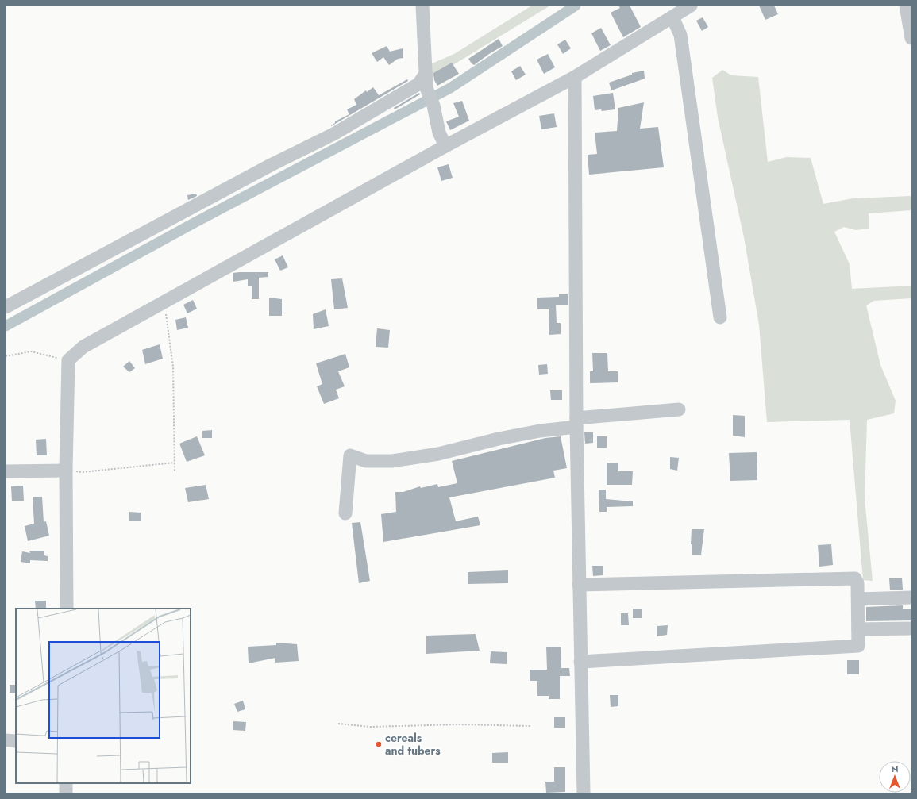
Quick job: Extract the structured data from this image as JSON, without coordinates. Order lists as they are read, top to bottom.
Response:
{
  "places": ["cereals and tubers"],
  "north": "top"
}
